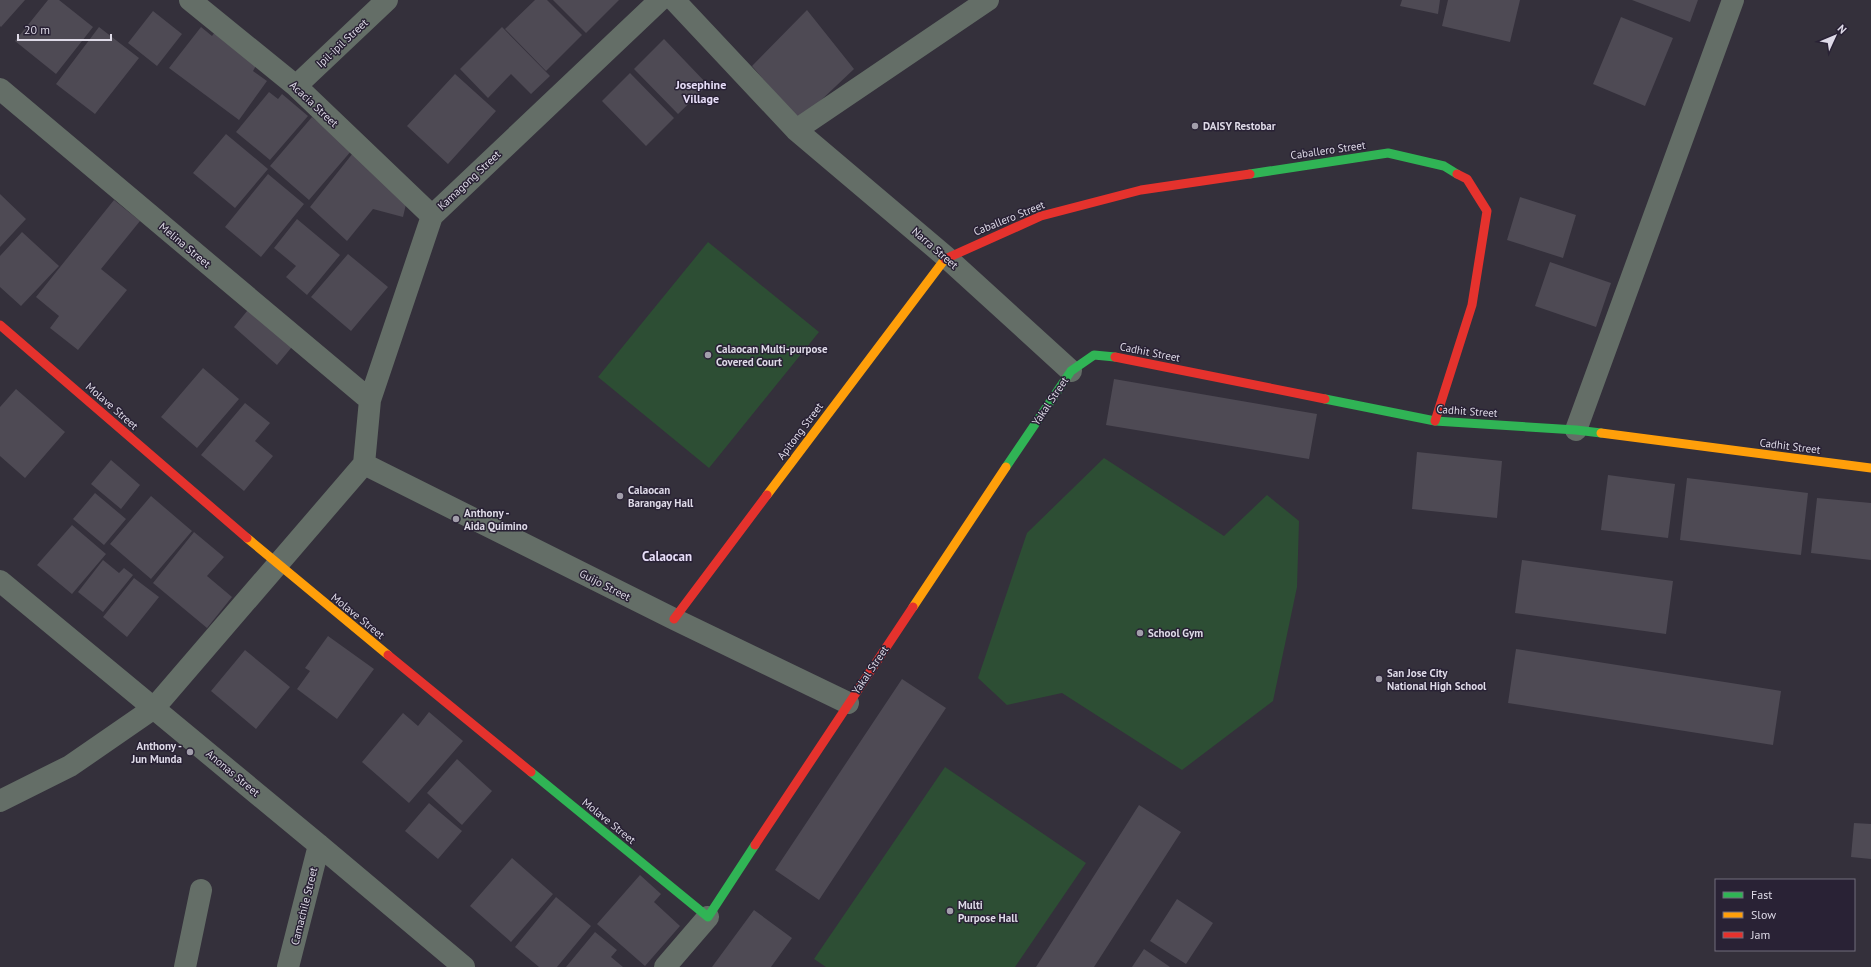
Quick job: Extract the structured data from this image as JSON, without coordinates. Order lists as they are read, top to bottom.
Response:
{
  "streets": {
    "street": [
      "Ipil-ipil Street",
      "Acacia Street",
      "Caballero Street",
      "Kamagong Street",
      "Melina Street",
      "Narra Street",
      "Cadhit Street",
      "Yakal Street",
      "Molave Street",
      "Apitong Street",
      "Guijo Street",
      "Anonas Street",
      "Camachile Street"
    ]
  },
  "crossings": [
    ["Ipil-ipil Street", "Acacia Street"],
    ["Acacia Street", "Kamagong Street"],
    ["Caballero Street", "Narra Street"],
    ["Caballero Street", "Cadhit Street"],
    ["Caballero Street", "Apitong Street"],
    ["Kamagong Street", "Melina Street"],
    ["Kamagong Street", "Guijo Street"],
    ["Narra Street", "Cadhit Street"],
    ["Narra Street", "Yakal Street"],
    ["Narra Street", "Apitong Street"],
    ["Cadhit Street", "Yakal Street"],
    ["Yakal Street", "Molave Street"],
    ["Yakal Street", "Guijo Street"],
    ["Apitong Street", "Guijo Street"],
    ["Anonas Street", "Camachile Street"]
  ],
  "districts": ["Josephine Village", "Calaocan"],
  "places": [
    "DAISY Restobar",
    "Calaocan Multi-purpose Covered Court",
    "Calaocan Barangay Hall",
    "Anthony - Aida Quimino",
    "School Gym",
    "San Jose City National High School",
    "Anthony - Jun Munda",
    "Multi Purpose Hall"
  ],
  "legend": ["Fast", "Slow", "Jam"],
  "scale_bar": "20 m",
  "north": "top right"
}
